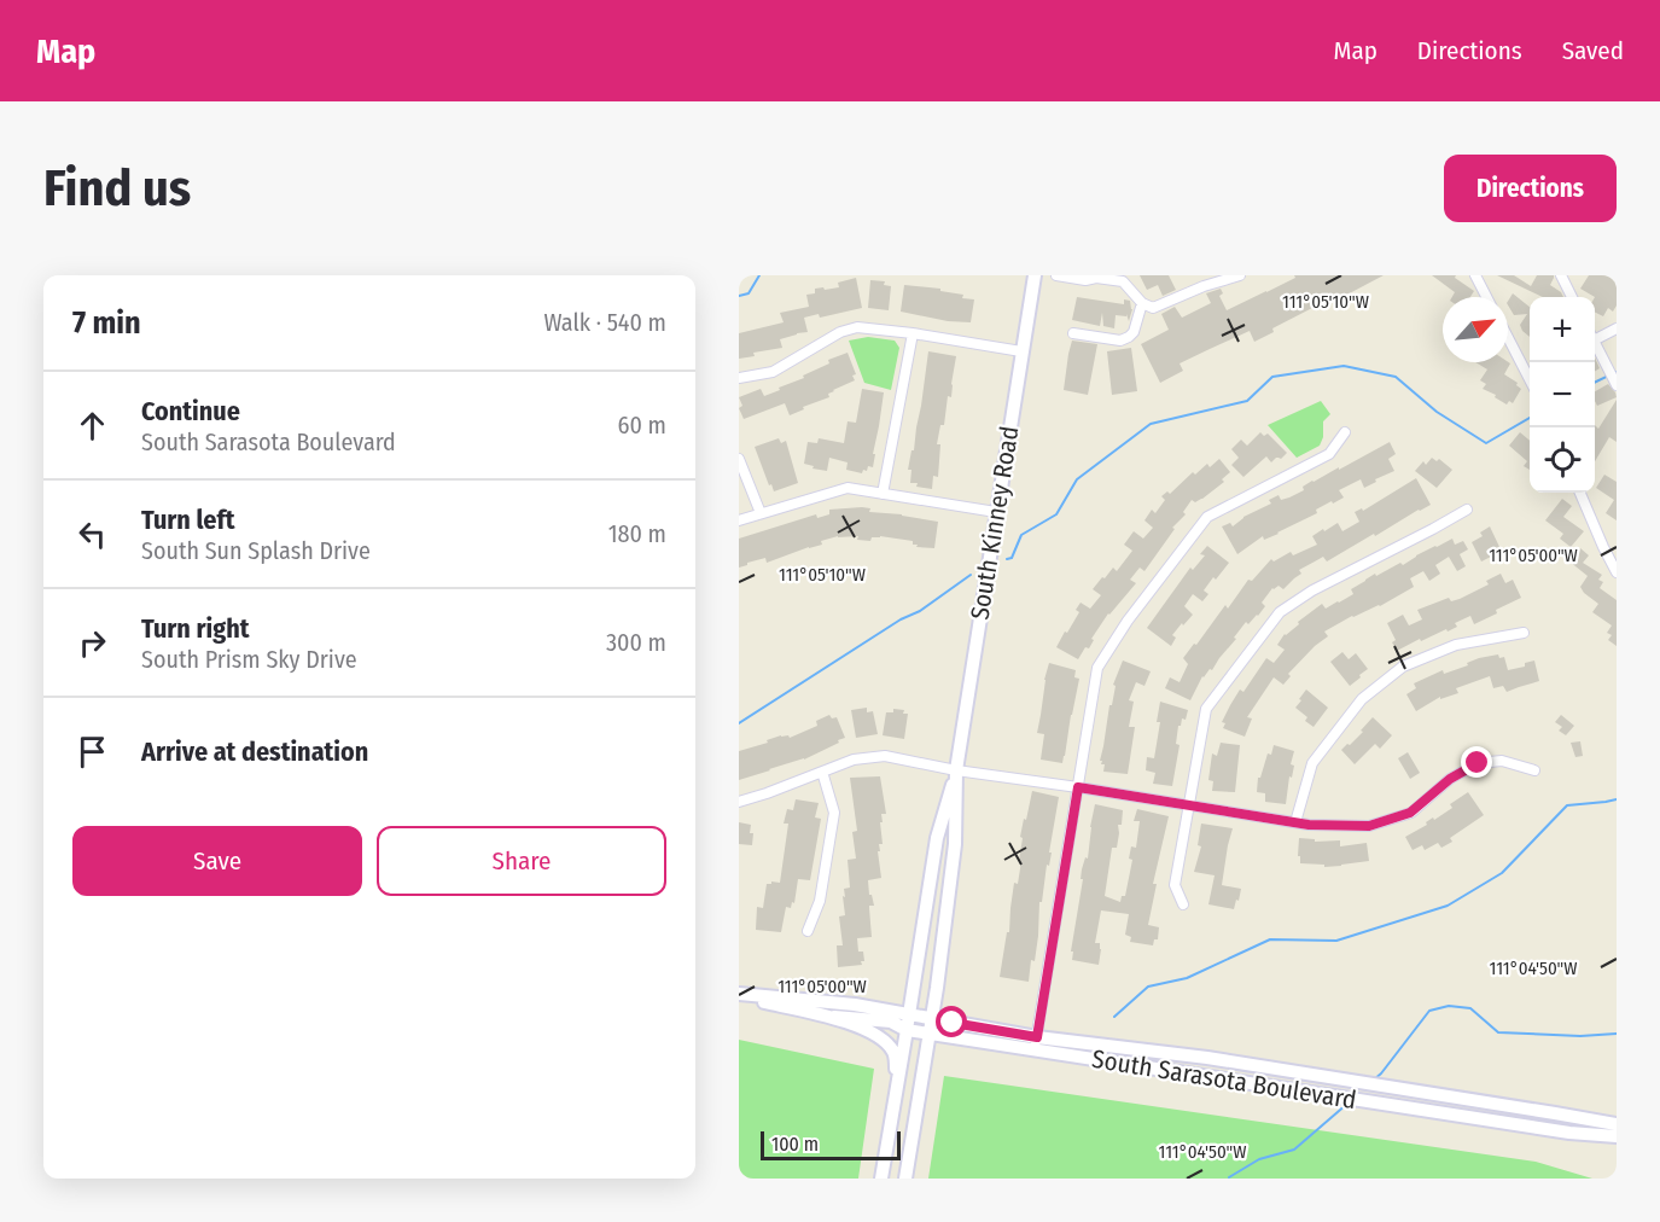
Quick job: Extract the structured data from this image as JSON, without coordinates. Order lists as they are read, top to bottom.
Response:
{
  "streets": {
    "street": ["South Kinney Road", "South Sarasota Boulevard"]
  },
  "crossings": [
    ["South Kinney Road", "South Sarasota Boulevard"]
  ],
  "scale_bar": "100 m",
  "north": "top right",
  "page": {
    "header": "Map",
    "nav": ["Map", "Directions", "Saved"],
    "buttons": [
      "Directions",
      ["Save", "Share"]
    ],
    "title": "Find us",
    "heading": ["7 min", "Walk · 540 m"],
    "map_buttons": ["+", "−"],
    "list": [
      ["Continue", "South Sarasota Boulevard", "60 m"],
      ["Turn left", "South Sun Splash Drive", "180 m"],
      ["Turn right", "South Prism Sky Drive", "300 m"],
      "Arrive at destination"
    ],
    "scale": "100 m"
  },
  "coordinates": ["111°05'10\"W", "111°05'00\"W", "111°04'50\"W"]
}
